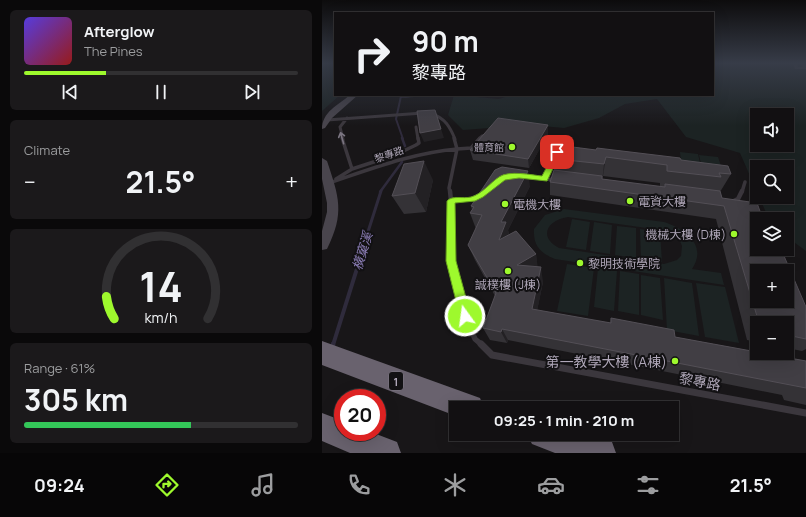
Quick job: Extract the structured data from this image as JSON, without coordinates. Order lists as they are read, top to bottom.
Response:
{
  "streets": {
    "highway": ["1"],
    "lane": ["黎專路"]
  },
  "water": ["橫窠溪"],
  "places": [
    "體育館",
    "電資大樓",
    "電機大樓",
    "機械大樓 (D棟)",
    "黎明技術學院",
    "誠樸樓 (J棟)",
    "第一教學大樓 (A棟)"
  ],
  "page": {
    "turn": ["90 m", "黎專路"],
    "song": ["Afterglow", "The Pines"],
    "map_buttons": ["+", "−"],
    "tile": [
      "Climate",
      ["Range · 61%", "305 km"]
    ],
    "heat": ["−", "21.5°", "+"],
    "limit": "20",
    "trip": "09:25 · 1 min · 210 m",
    "tabs": ["09:24", "21.5°"],
    "gauge": ["14", "km/h"]
  }
}
